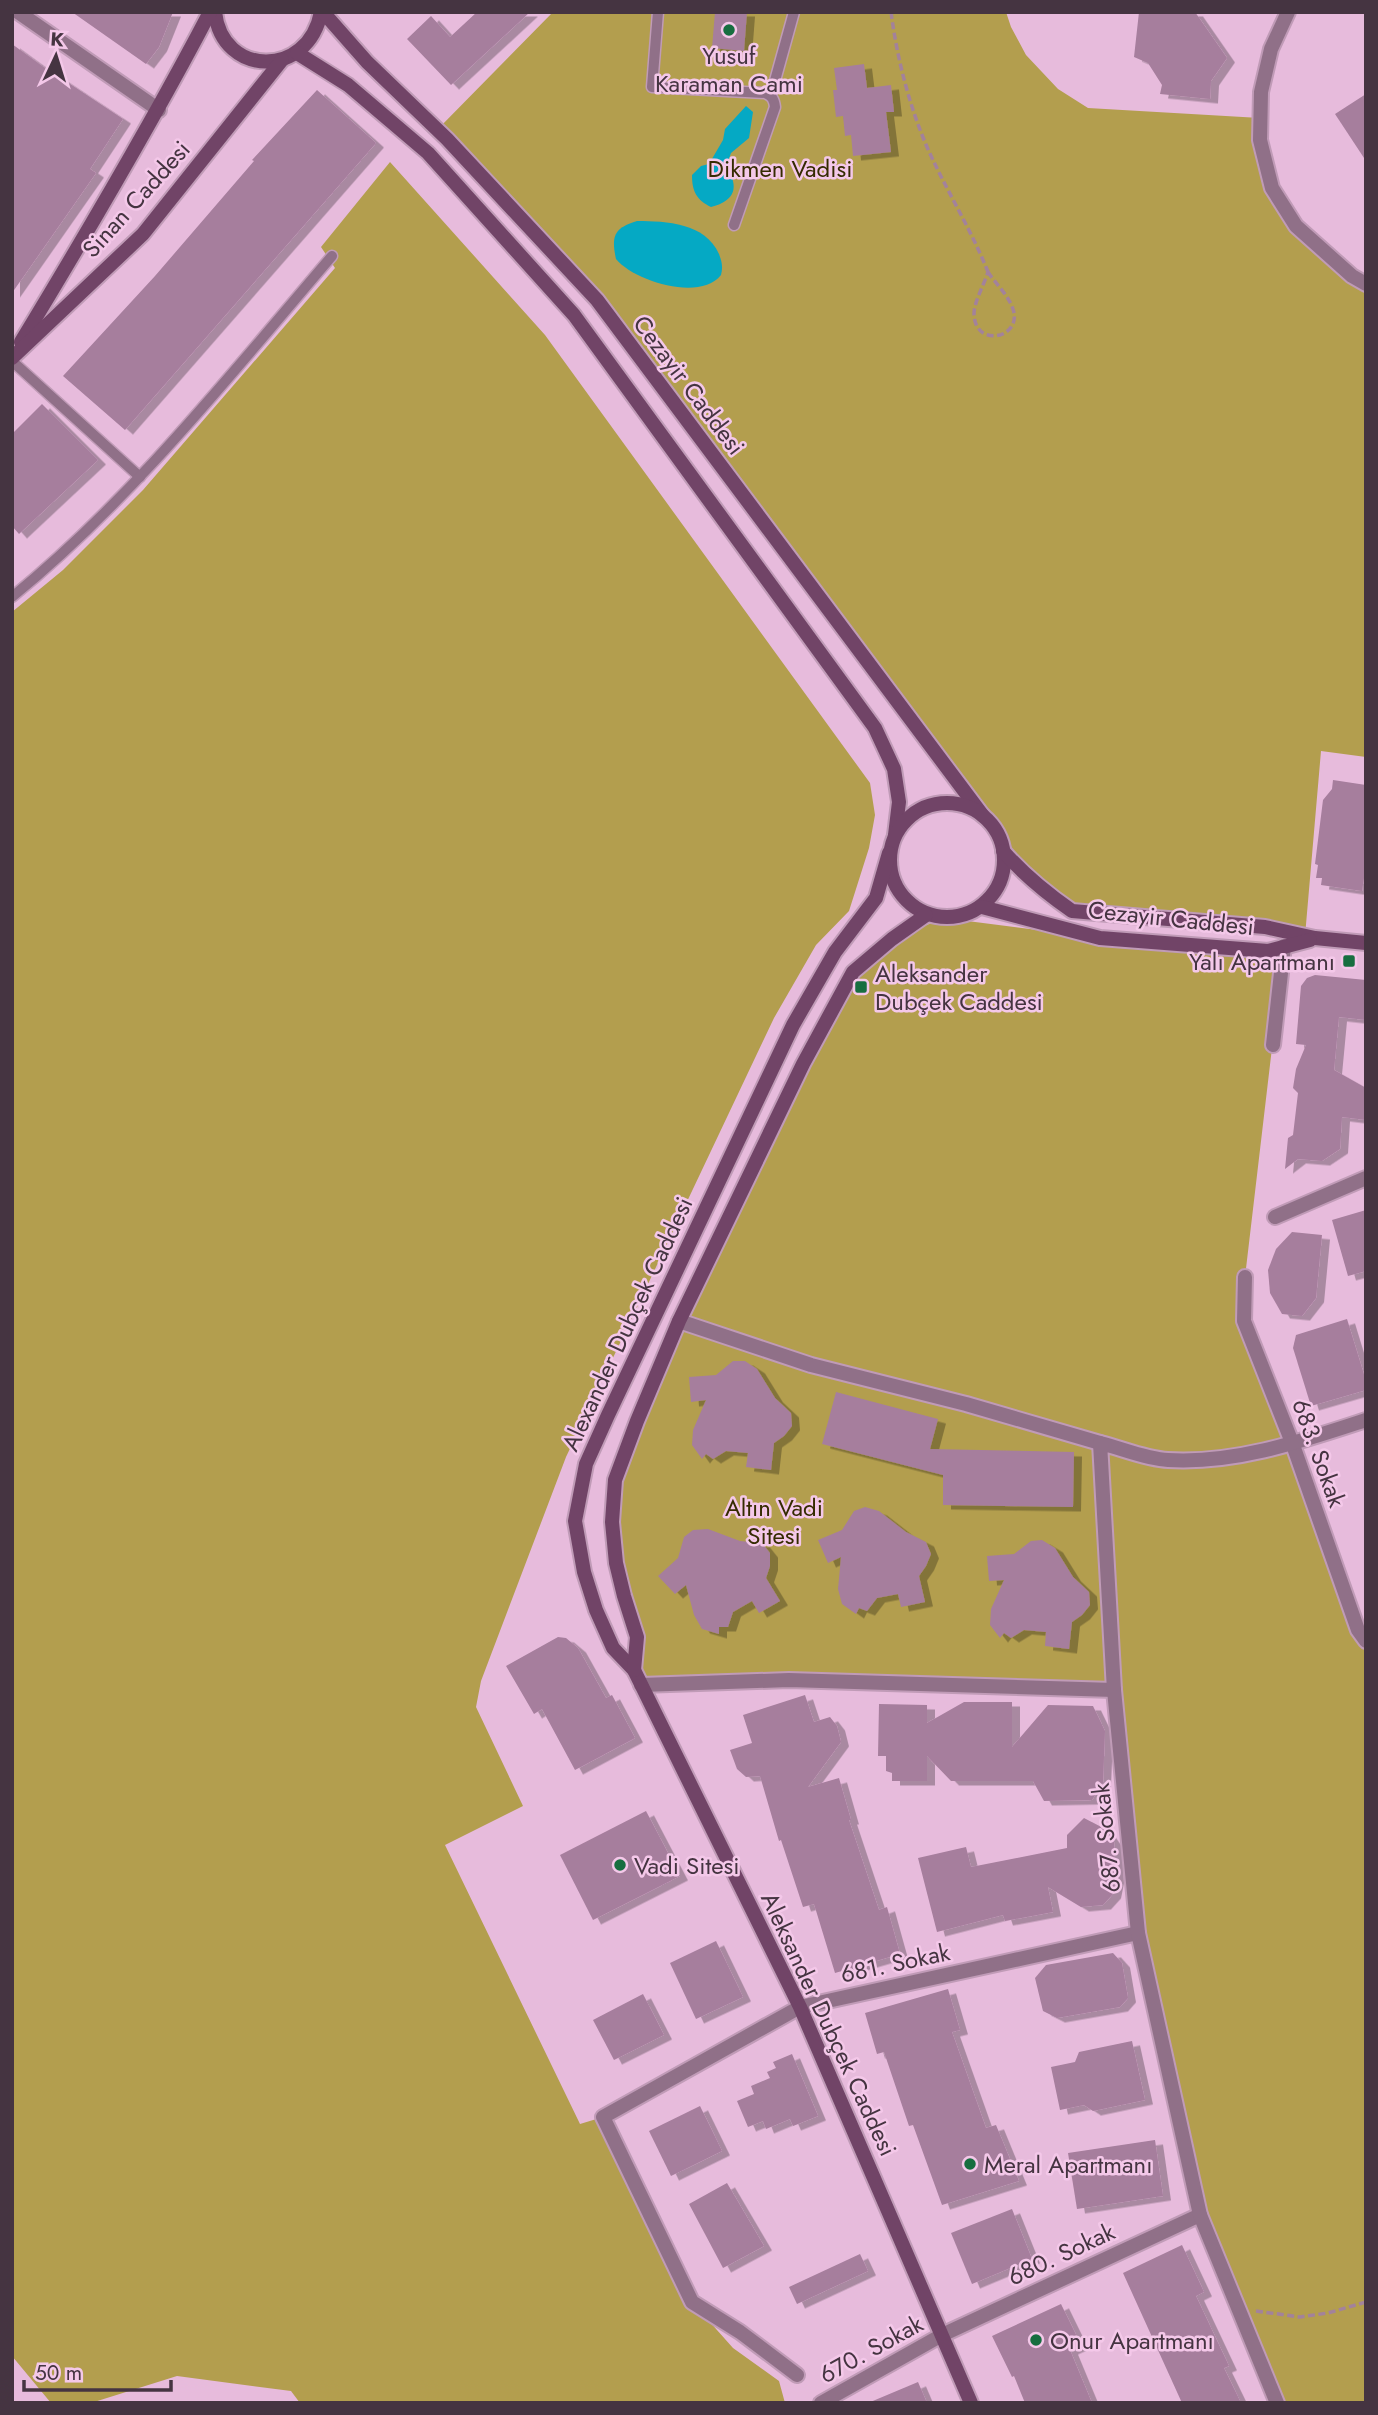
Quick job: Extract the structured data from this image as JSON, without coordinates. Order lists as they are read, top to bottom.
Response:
{
  "streets": {
    "main road": [
      "Sinan Caddesi",
      "Cezayir Caddesi",
      "Alexander Dubçek Caddesi",
      "Aleksander Dubçek Caddesi"
    ],
    "street": [
      "683. Sokak",
      "687. Sokak",
      "681. Sokak",
      "680. Sokak",
      "670. Sokak"
    ]
  },
  "crossings": [
    ["Cezayir Caddesi", "Alexander Dubçek Caddesi"],
    ["Alexander Dubçek Caddesi", "Aleksander Dubçek Caddesi"],
    ["687. Sokak", "681. Sokak"],
    ["687. Sokak", "680. Sokak"],
    ["681. Sokak", "Aleksander Dubçek Caddesi"],
    ["Aleksander Dubçek Caddesi", "680. Sokak"],
    ["Aleksander Dubçek Caddesi", "670. Sokak"],
    ["680. Sokak", "670. Sokak"]
  ],
  "parks": ["Dikmen Vadisi", "Altın Vadi Sitesi"],
  "places": {
    "other": [
      "Yusuf Karaman Cami",
      "Vadi Sitesi",
      "Meral Apartmanı",
      "Onur Apartmanı"
    ],
    "transit": ["Yalı Apartmanı", "Aleksander Dubçek Caddesi"]
  },
  "scale_bar": "50 m",
  "north": "top"
}
